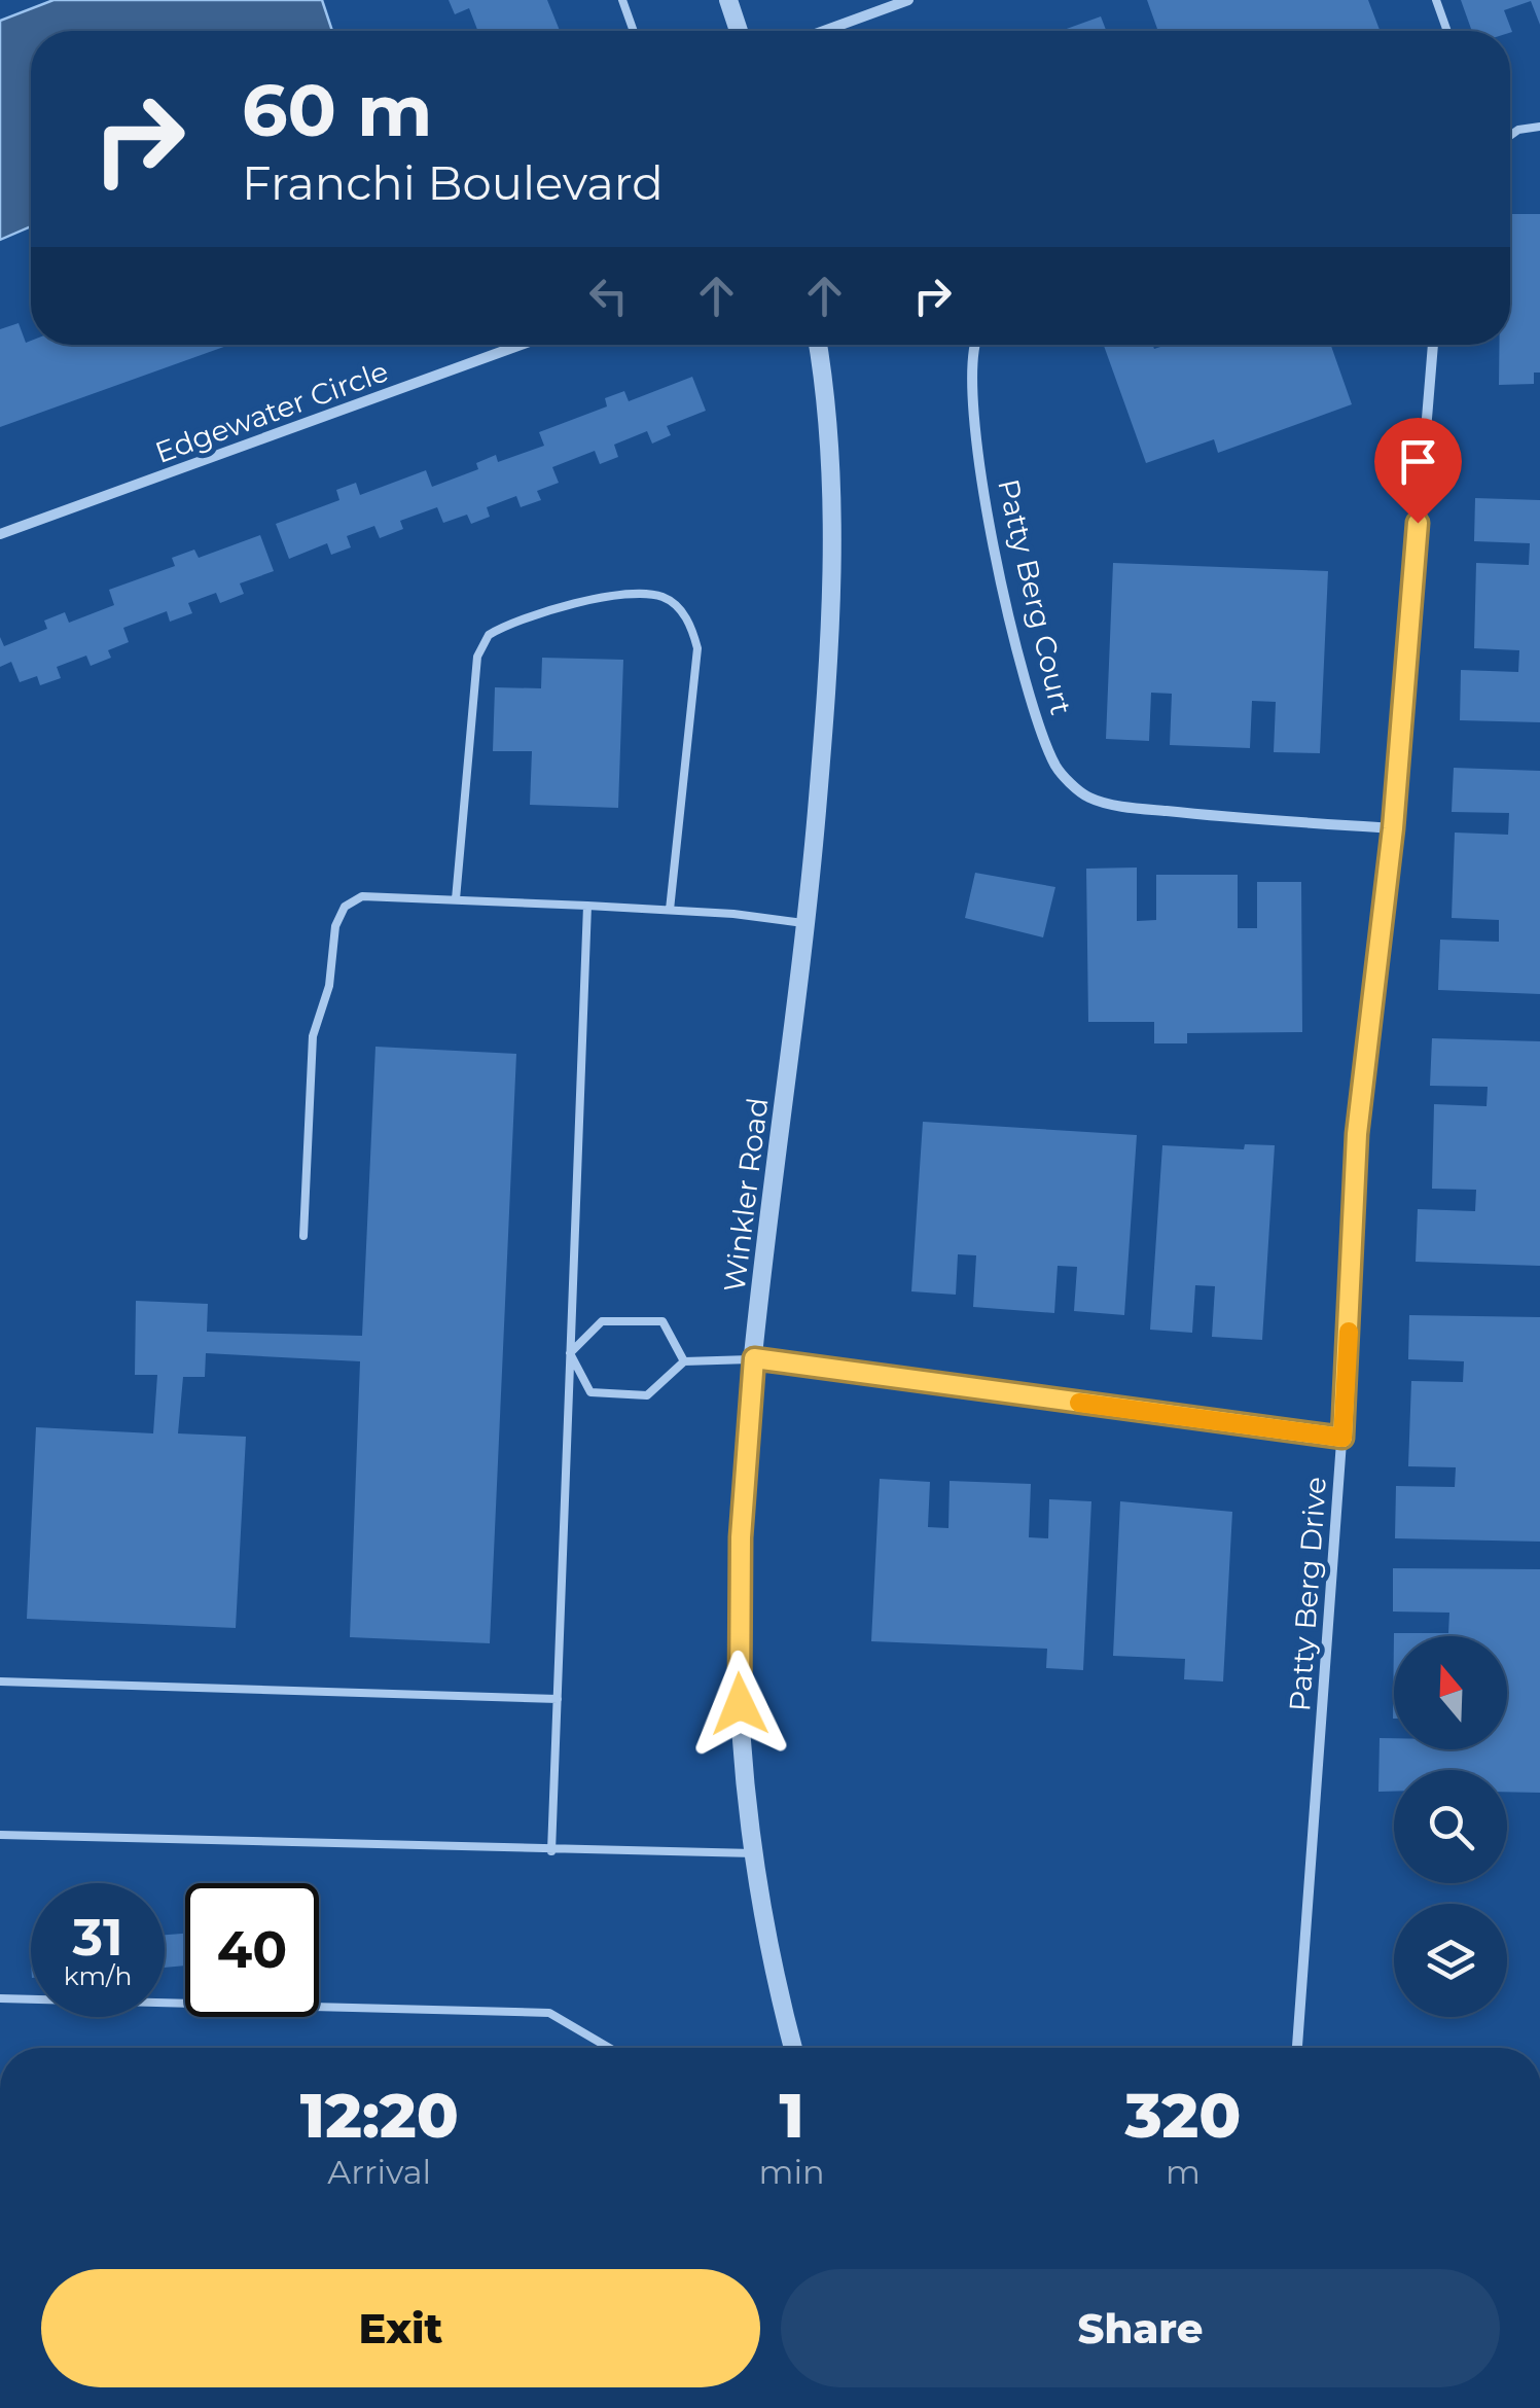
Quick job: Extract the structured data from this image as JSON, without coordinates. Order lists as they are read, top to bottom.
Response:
{
  "streets": {
    "street": [
      "Edgewater Circle",
      "Patty Berg Court",
      "Winkler Road",
      "Patty Berg Drive"
    ]
  },
  "crossings": [
    ["Patty Berg Court", "Patty Berg Drive"]
  ],
  "north": "top",
  "page": {
    "turn": ["60 m", "Franchi Boulevard"],
    "speed": "31 km/h",
    "limit": "40",
    "eta": [
      "12:20",
      "Arrival",
      "1",
      "min",
      "320",
      "m"
    ],
    "buttons": ["Exit", "Share"]
  }
}
